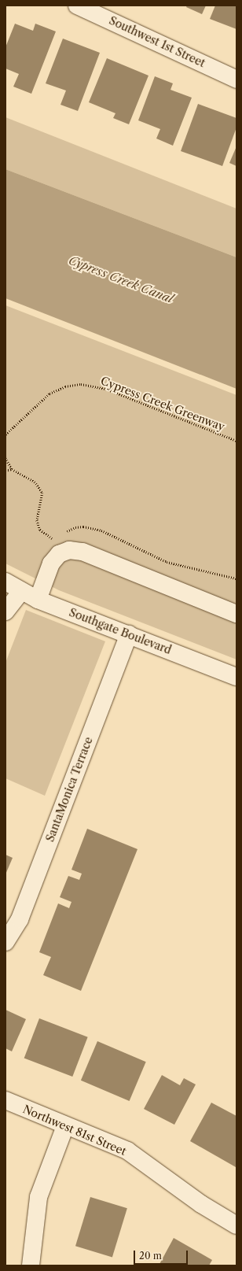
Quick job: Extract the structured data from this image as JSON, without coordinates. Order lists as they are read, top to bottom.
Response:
{
  "streets": {
    "street": [
      "Southwest 1st Street",
      "Southgate Boulevard",
      "SantaMonica Terrace",
      "Northwest 81st Street"
    ],
    "path": ["Cypress Creek Greenway"]
  },
  "crossings": [
    ["Southgate Boulevard", "SantaMonica Terrace"]
  ],
  "water": ["Cypress Creek Canal"],
  "scale_bar": "20 m"
}
